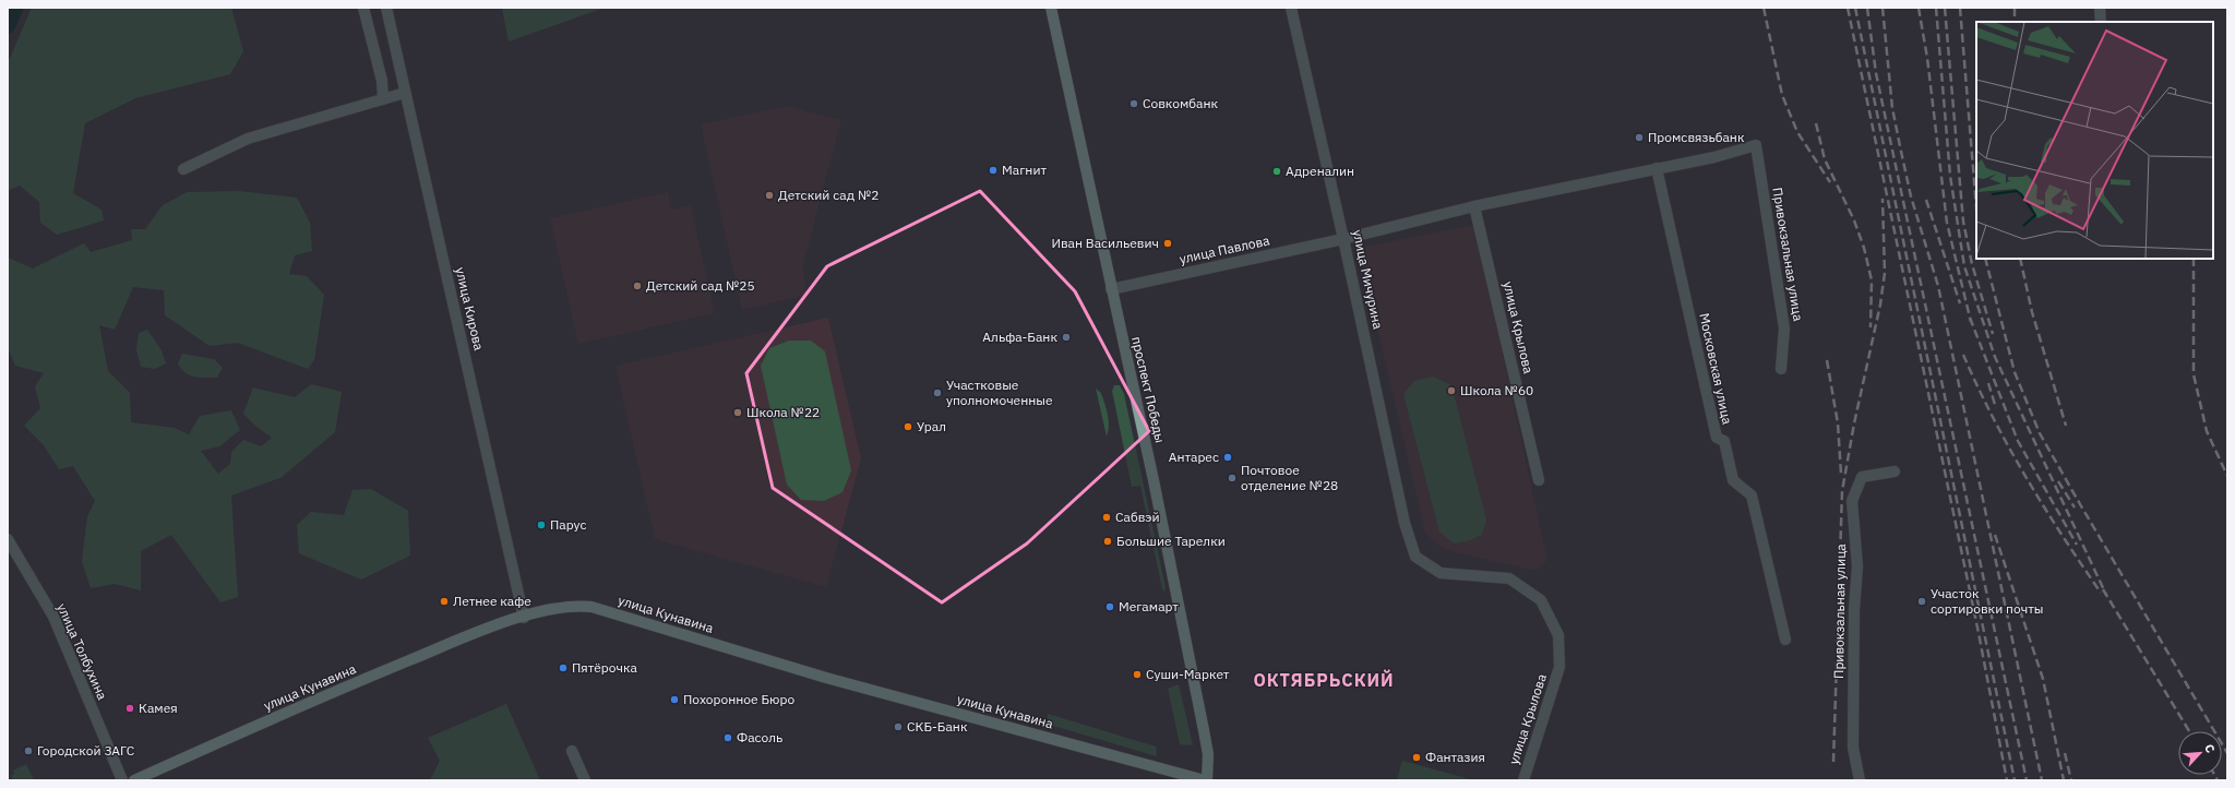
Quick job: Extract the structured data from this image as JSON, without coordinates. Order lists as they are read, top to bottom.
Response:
{
  "streets": {
    "main road": ["проспект Победы", "улица Кунавина"],
    "street": [
      "улица Павлова",
      "Привокзальная улица",
      "улица Мичурина",
      "улица Кирова",
      "улица Крылова",
      "Московская улица",
      "улица Толбухина"
    ]
  },
  "crossings": [
    ["улица Павлова", "Привокзальная улица"],
    ["улица Павлова", "улица Мичурина"],
    ["улица Павлова", "улица Крылова"],
    ["улица Павлова", "Московская улица"],
    ["улица Павлова", "проспект Победы"],
    ["улица Мичурина", "улица Крылова"],
    ["улица Кирова", "улица Кунавина"],
    ["проспект Победы", "улица Кунавина"]
  ],
  "districts": ["ОКТЯБРЬСКИЙ"],
  "places": [
    "Совкомбанк",
    "Промсвязьбанк",
    "Магнит",
    "Адреналин",
    "Детский сад №2",
    "Иван Васильевич",
    "Детский сад №25",
    "Альфа-Банк",
    "Школа №60",
    "Участковые уполномоченные",
    "Школа №22",
    "Урал",
    "Антарес",
    "Почтовое отделение №28",
    "Сабвэй",
    "Парус",
    "Большие Тарелки",
    "Летнее кафе",
    "Участок сортировки почты",
    "Мегамарт",
    "Пятёрочка",
    "Суши-Маркет",
    "Похоронное Бюро",
    "Камея",
    "СКБ-Банк",
    "Фасоль",
    "Городской ЗАГС",
    "Фантазия"
  ],
  "north": "top right"
}
